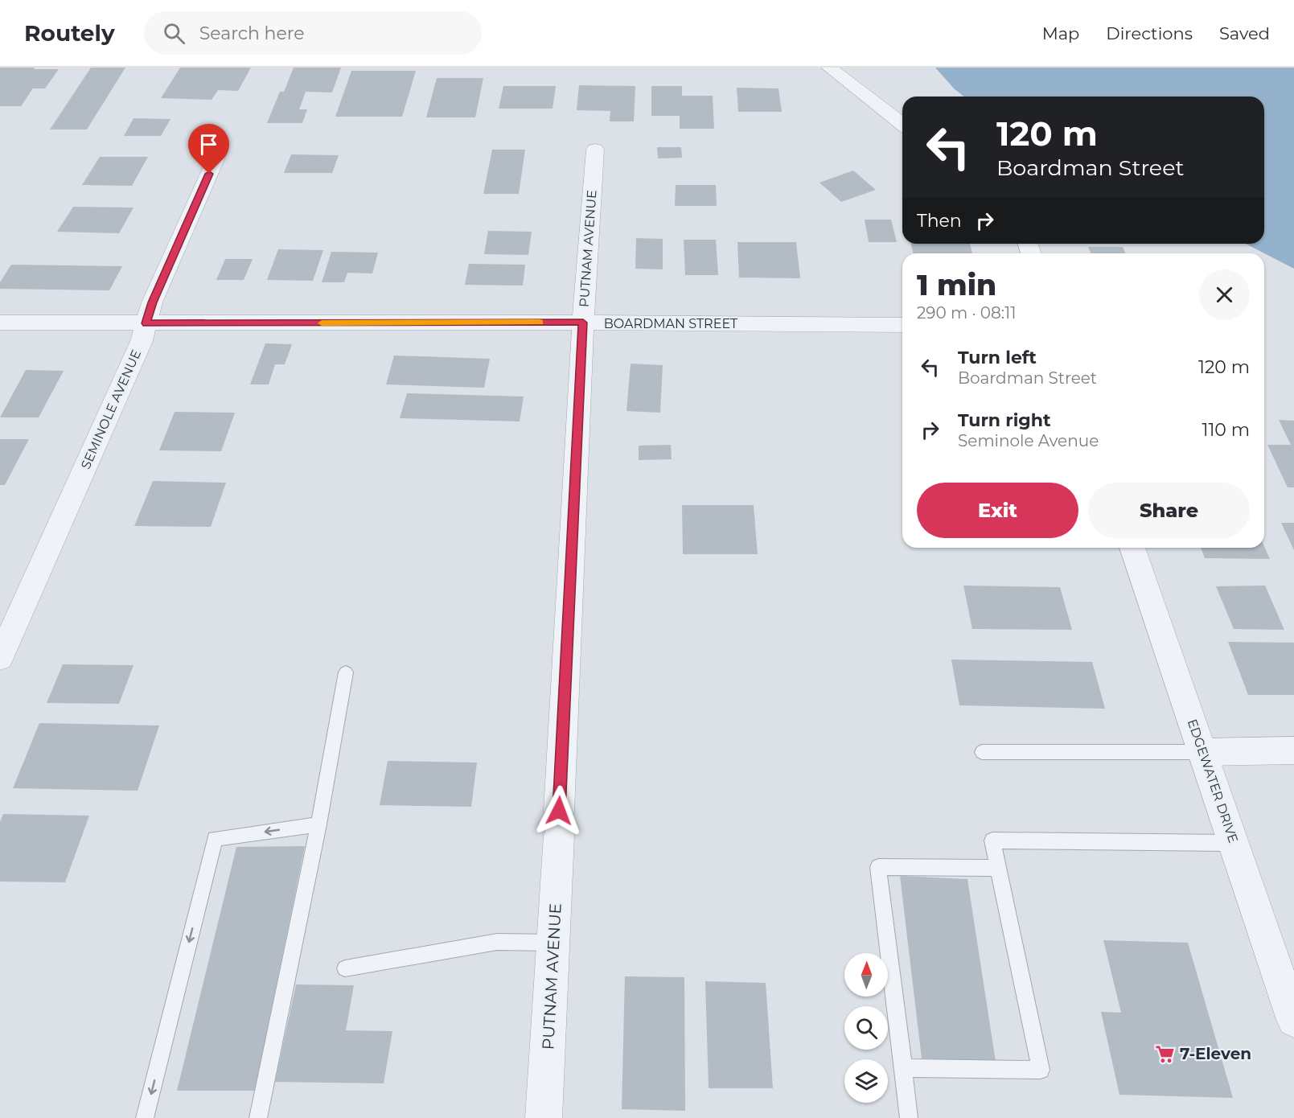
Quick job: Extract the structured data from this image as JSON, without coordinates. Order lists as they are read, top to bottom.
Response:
{
  "streets": {
    "street": [
      "PUTNAM AVENUE",
      "BOARDMAN STREET",
      "SEMINOLE AVENUE",
      "EDGEWATER DRIVE"
    ]
  },
  "crossings": [
    ["PUTNAM AVENUE", "BOARDMAN STREET"],
    ["BOARDMAN STREET", "SEMINOLE AVENUE"]
  ],
  "places": {
    "supermarket": ["7-Eleven"]
  },
  "north": "top",
  "page": {
    "header": "Routely",
    "search": "Search here",
    "nav": ["Map", "Directions", "Saved"],
    "turn": ["120 m", "Boardman Street"],
    "then": "Then",
    "heading": ["1 min", "290 m · 08:11"],
    "list": [
      {
        "name": "Turn left",
        "note": "Boardman Street",
        "value": "120 m"
      },
      {
        "name": "Turn right",
        "note": "Seminole Avenue",
        "value": "110 m"
      }
    ],
    "buttons": ["Exit", "Share"]
  }
}
